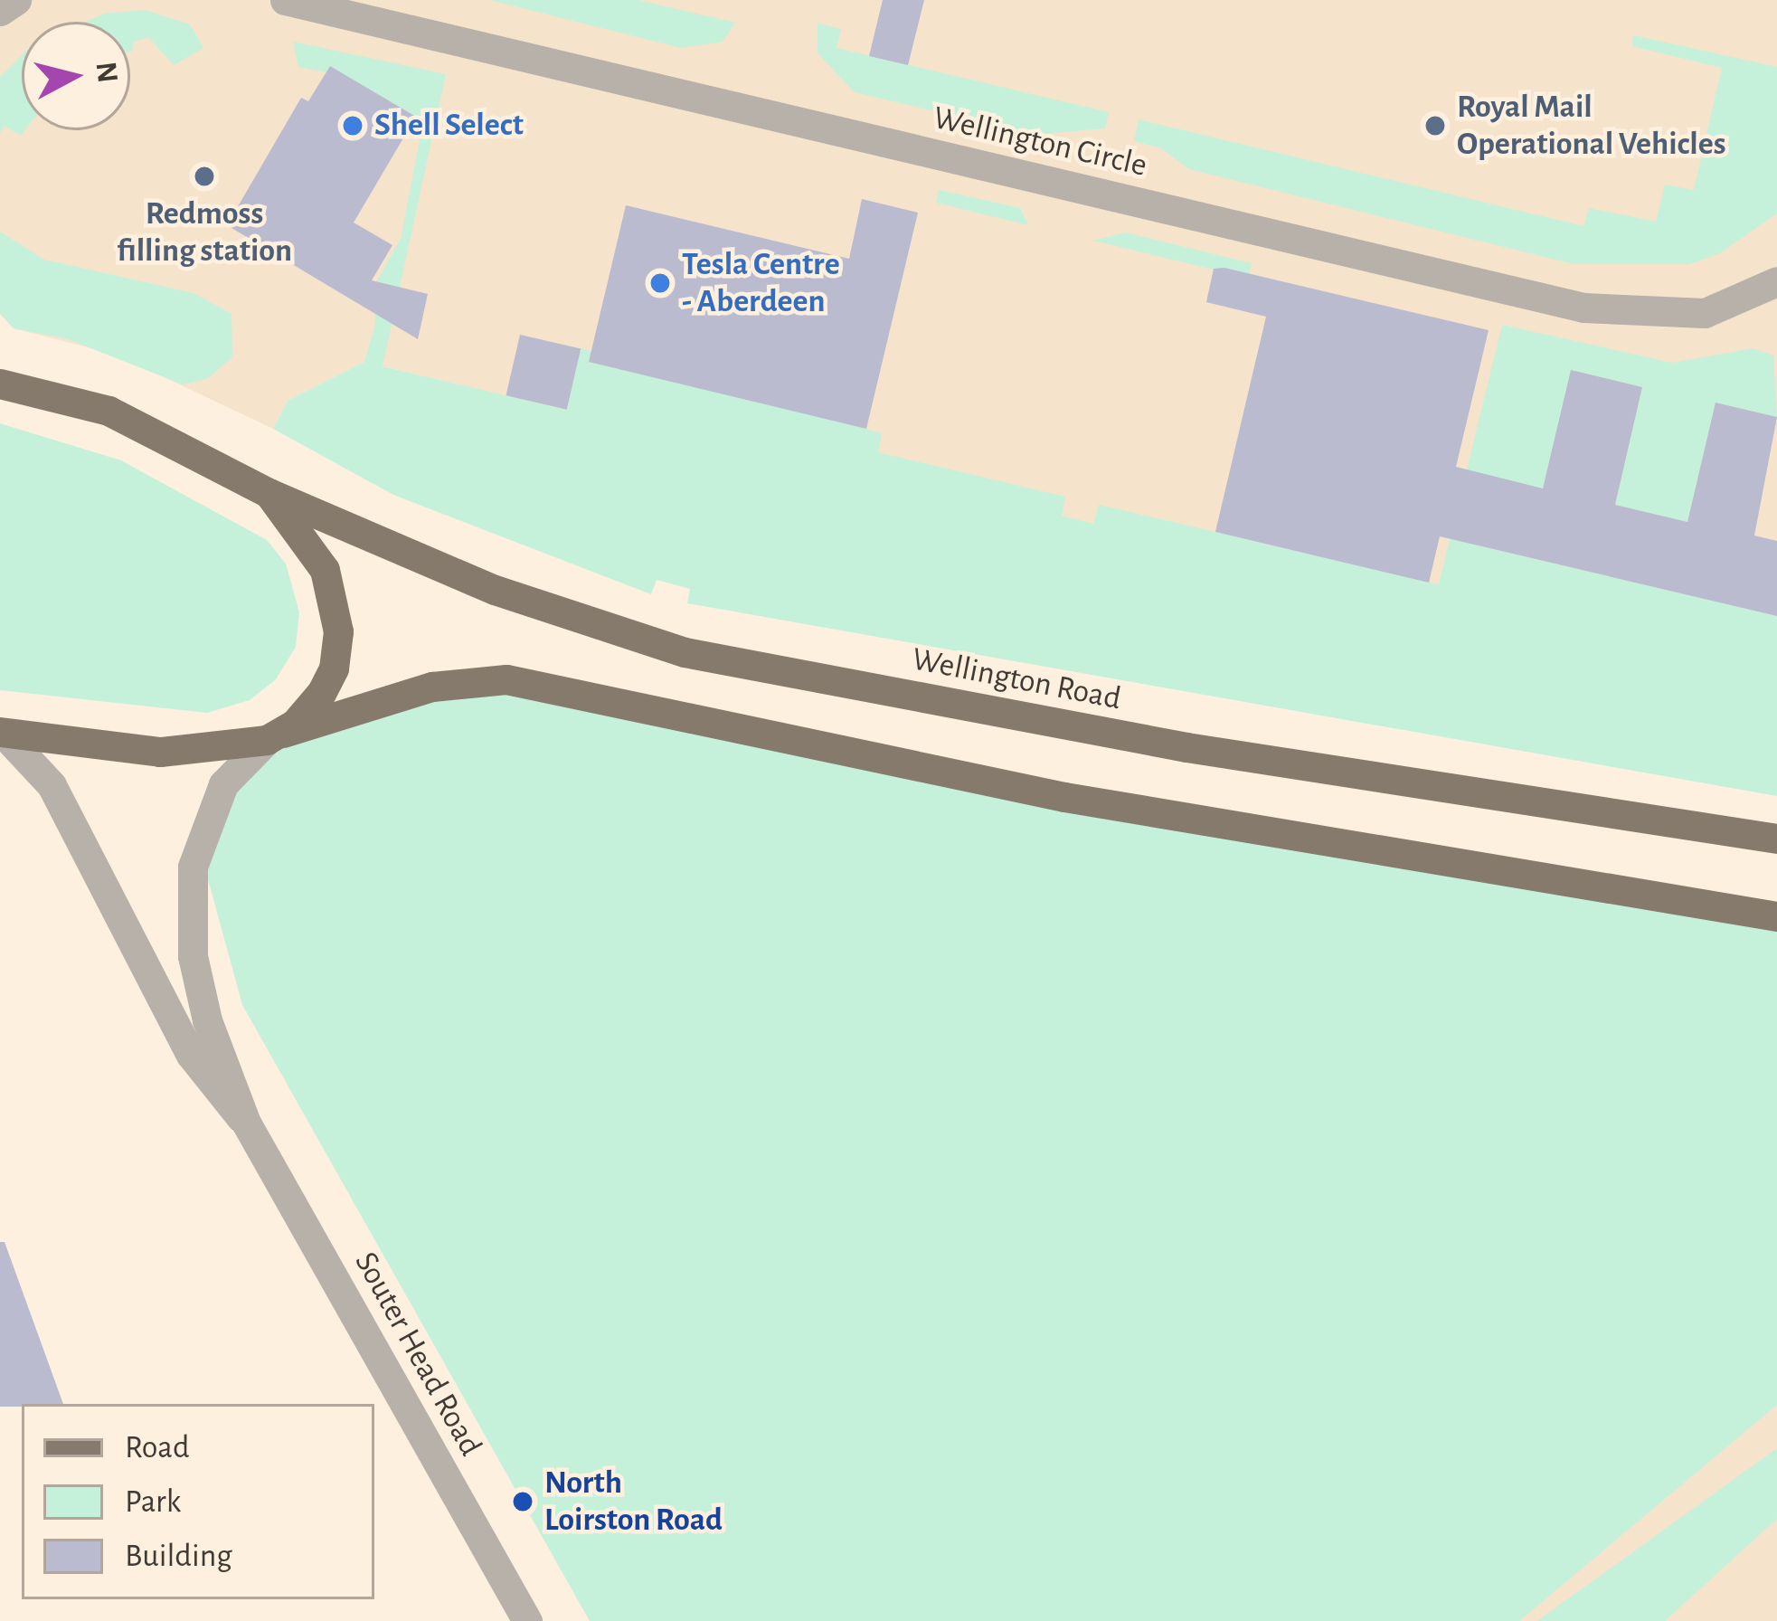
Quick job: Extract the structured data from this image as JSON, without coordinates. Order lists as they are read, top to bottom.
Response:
{
  "streets": {
    "main road": ["Wellington Road"],
    "street": ["Wellington Circle", "Souter Head Road"]
  },
  "places": [
    "Shell Select",
    "Royal Mail Operational Vehicles",
    "Redmoss filling station",
    "Tesla Centre - Aberdeen",
    "North Loirston Road"
  ],
  "legend": ["Road", "Park", "Building"],
  "north": "right"
}
